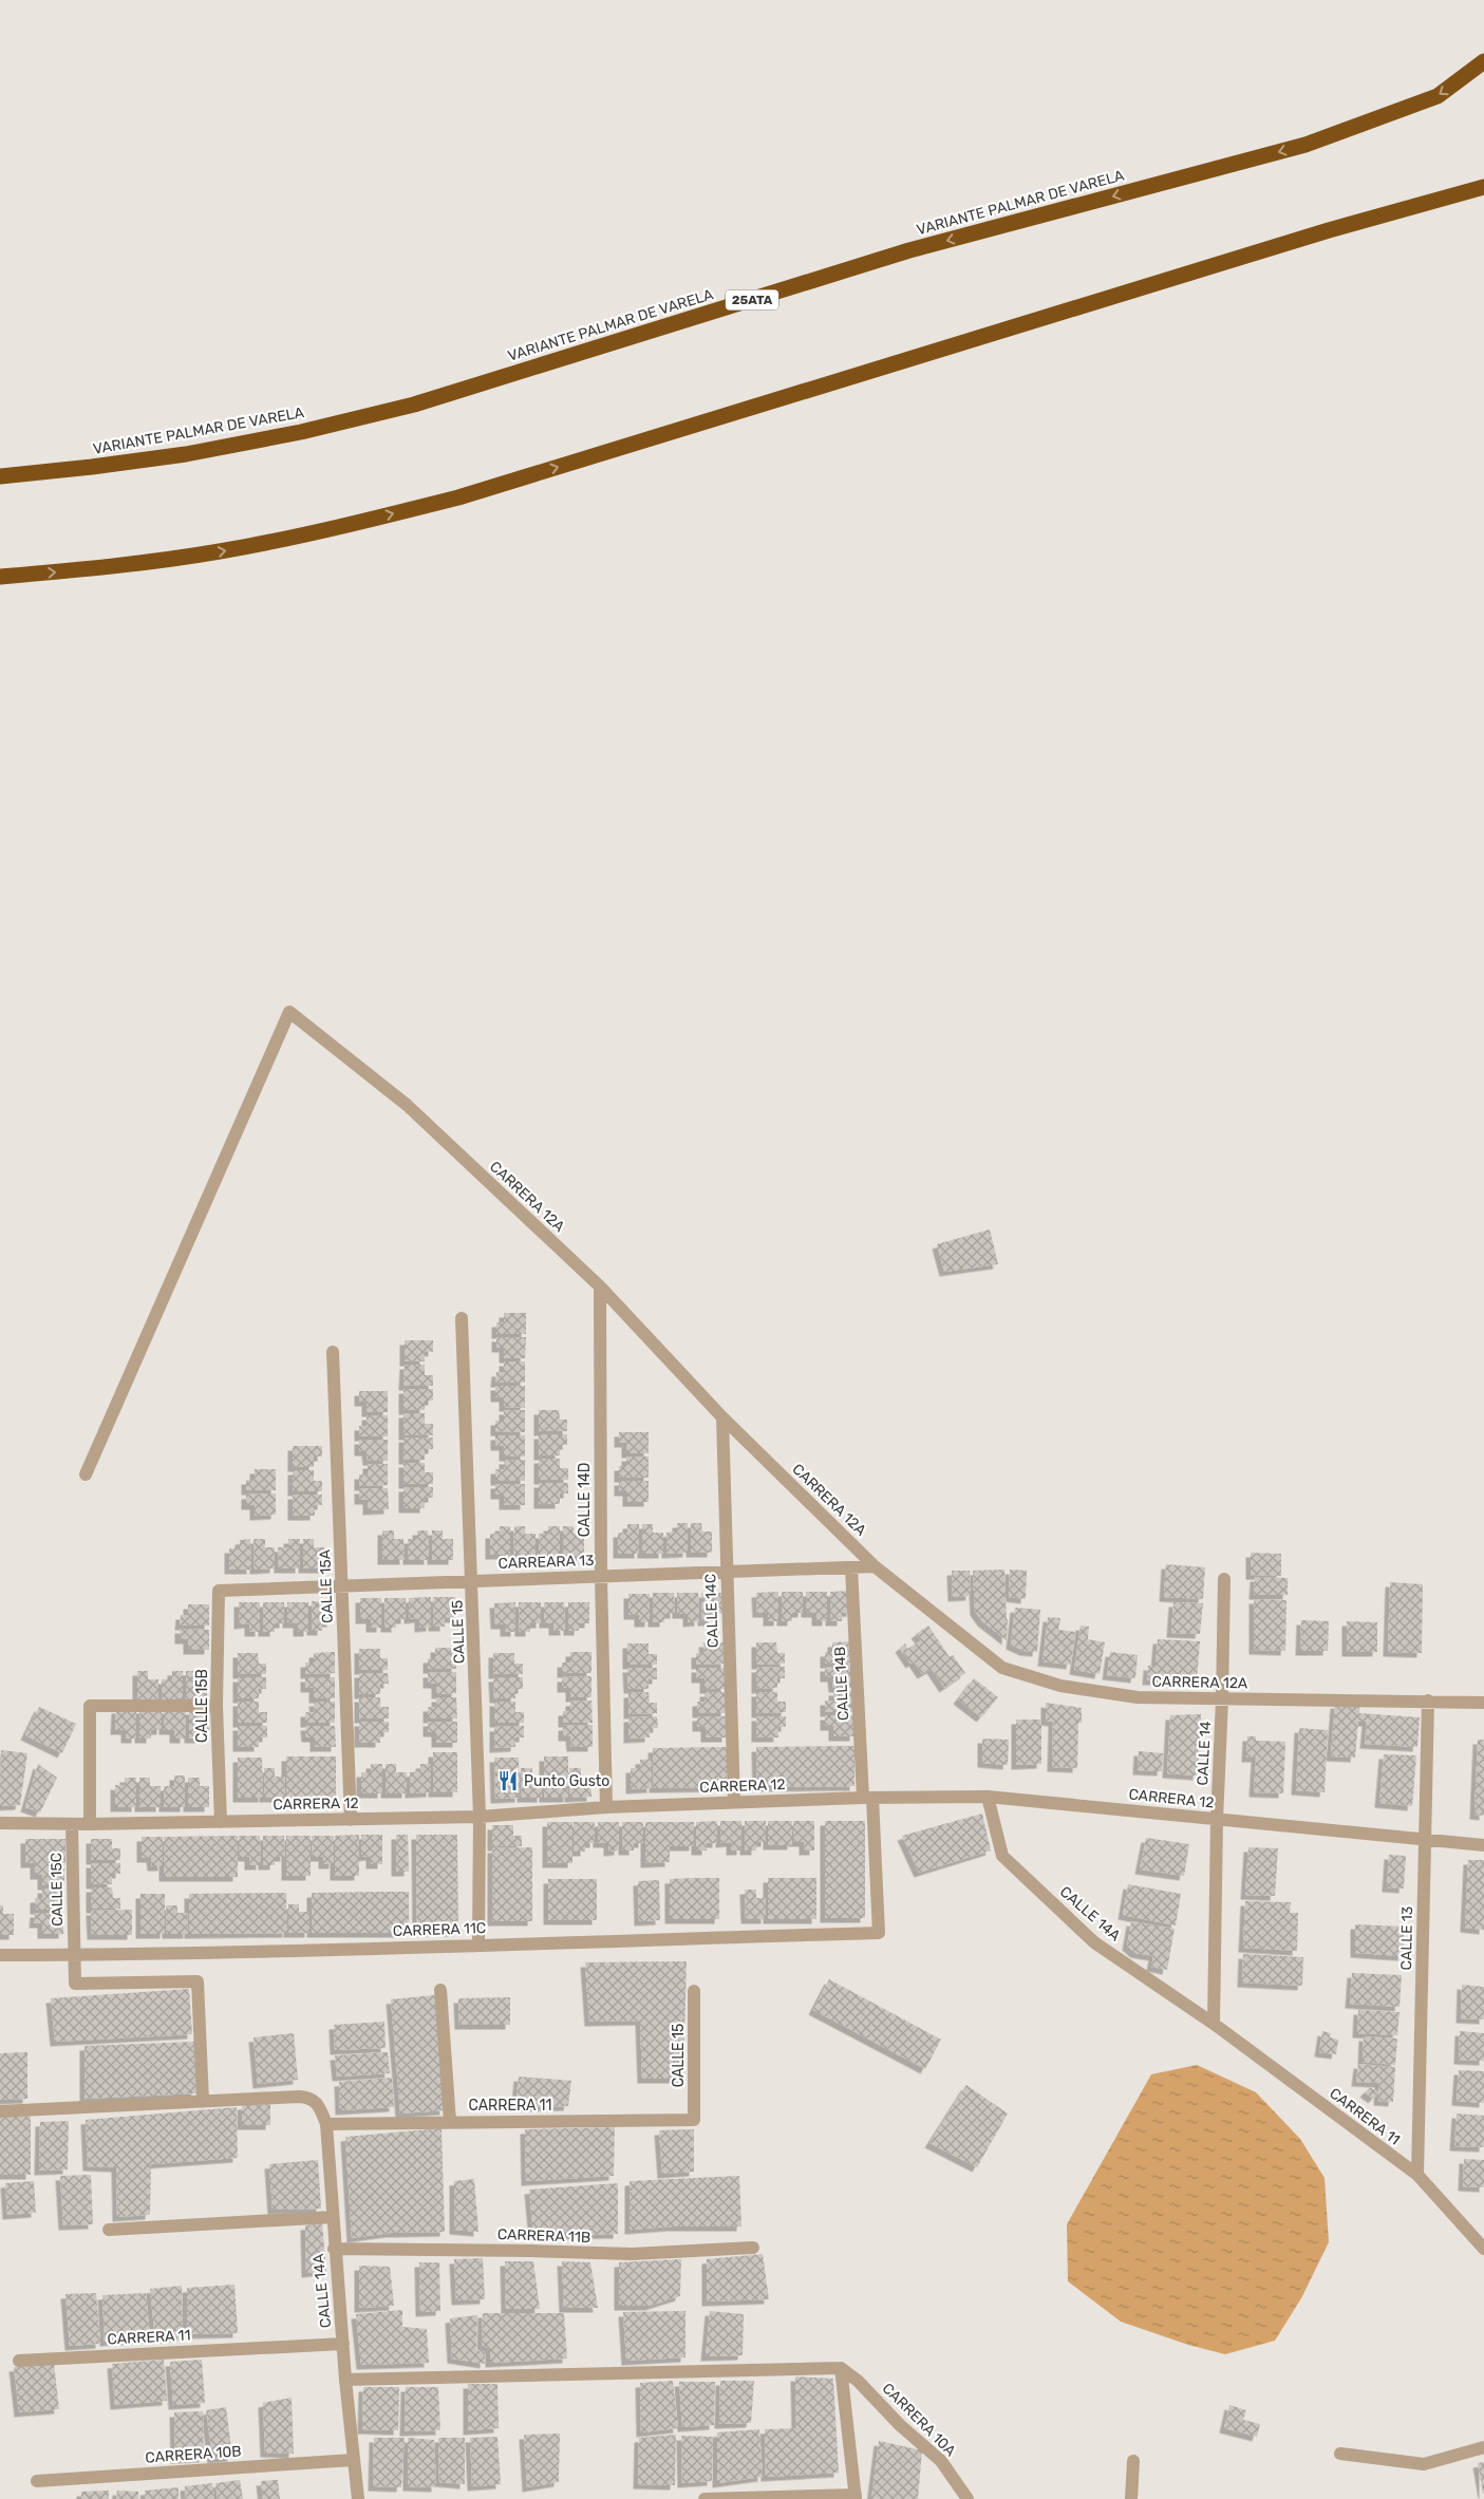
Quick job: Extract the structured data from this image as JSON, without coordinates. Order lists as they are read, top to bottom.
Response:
{
  "streets": {
    "highway": ["VARIANTE PALMAR DE VARELA", "25ATA"],
    "street": [
      "CARRERA 12A",
      "CALLE 14D",
      "CARREARA 13",
      "CALLE 15A",
      "CALLE 14C",
      "CALLE 15",
      "CALLE 14B",
      "CALLE 15B",
      "CALLE 14",
      "CARRERA 12",
      "CALLE 15C",
      "CALLE 14A",
      "CARRERA 11C",
      "CALLE 13",
      "CARRERA 11",
      "CARRERA 11B",
      "CARRERA 10A",
      "CARRERA 10B"
    ]
  },
  "crossings": [
    ["CARRERA 12A", "CALLE 14D"],
    ["CARRERA 12A", "CARREARA 13"],
    ["CARRERA 12A", "CALLE 14C"],
    ["CARRERA 12A", "CALLE 14"],
    ["CARRERA 12A", "CALLE 13"],
    ["CALLE 14D", "CARREARA 13"],
    ["CALLE 14D", "CARRERA 12"],
    ["CARREARA 13", "CALLE 15A"],
    ["CARREARA 13", "CALLE 14C"],
    ["CARREARA 13", "CALLE 15"],
    ["CARREARA 13", "CALLE 14B"],
    ["CARREARA 13", "CALLE 15B"],
    ["CALLE 15A", "CARRERA 12"],
    ["CALLE 14C", "CARRERA 12"],
    ["CALLE 15", "CARRERA 12"],
    ["CALLE 15", "CARRERA 11C"],
    ["CALLE 15", "CARRERA 11"],
    ["CALLE 14B", "CARRERA 12"],
    ["CALLE 14B", "CARRERA 11C"],
    ["CALLE 15B", "CARRERA 12"],
    ["CALLE 14", "CARRERA 12"],
    ["CALLE 14", "CALLE 14A"],
    ["CALLE 14", "CARRERA 11"],
    ["CARRERA 12", "CALLE 15C"],
    ["CARRERA 12", "CALLE 14A"],
    ["CARRERA 12", "CALLE 13"],
    ["CALLE 15C", "CALLE 14A"],
    ["CALLE 15C", "CARRERA 11C"],
    ["CALLE 14A", "CARRERA 11"],
    ["CALLE 14A", "CARRERA 11B"],
    ["CALLE 14A", "CARRERA 10B"],
    ["CALLE 13", "CARRERA 11"]
  ],
  "places": {
    "restaurant": ["Punto Gusto"]
  }
}
